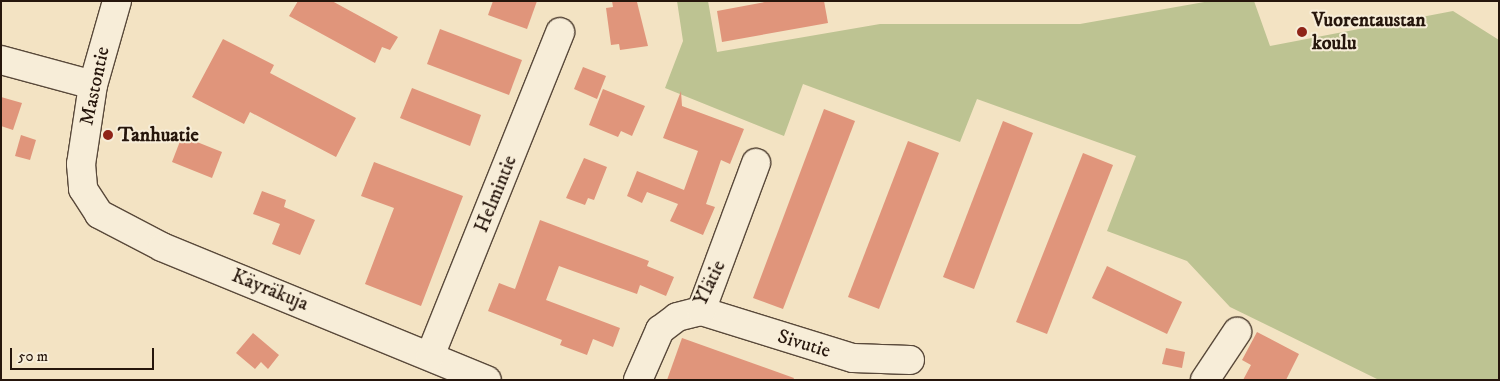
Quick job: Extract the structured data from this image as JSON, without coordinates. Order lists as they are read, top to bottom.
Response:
{
  "streets": {
    "street": [
      "Mastontie",
      "Helmintie",
      "Ylätie",
      "Käyräkuja",
      "Sivutie"
    ]
  },
  "crossings": [
    ["Mastontie", "Käyräkuja"],
    ["Helmintie", "Käyräkuja"],
    ["Ylätie", "Sivutie"]
  ],
  "places": ["Vuorentaustan koulu", "Tanhuatie"],
  "scale_bar": "50 m"
}
